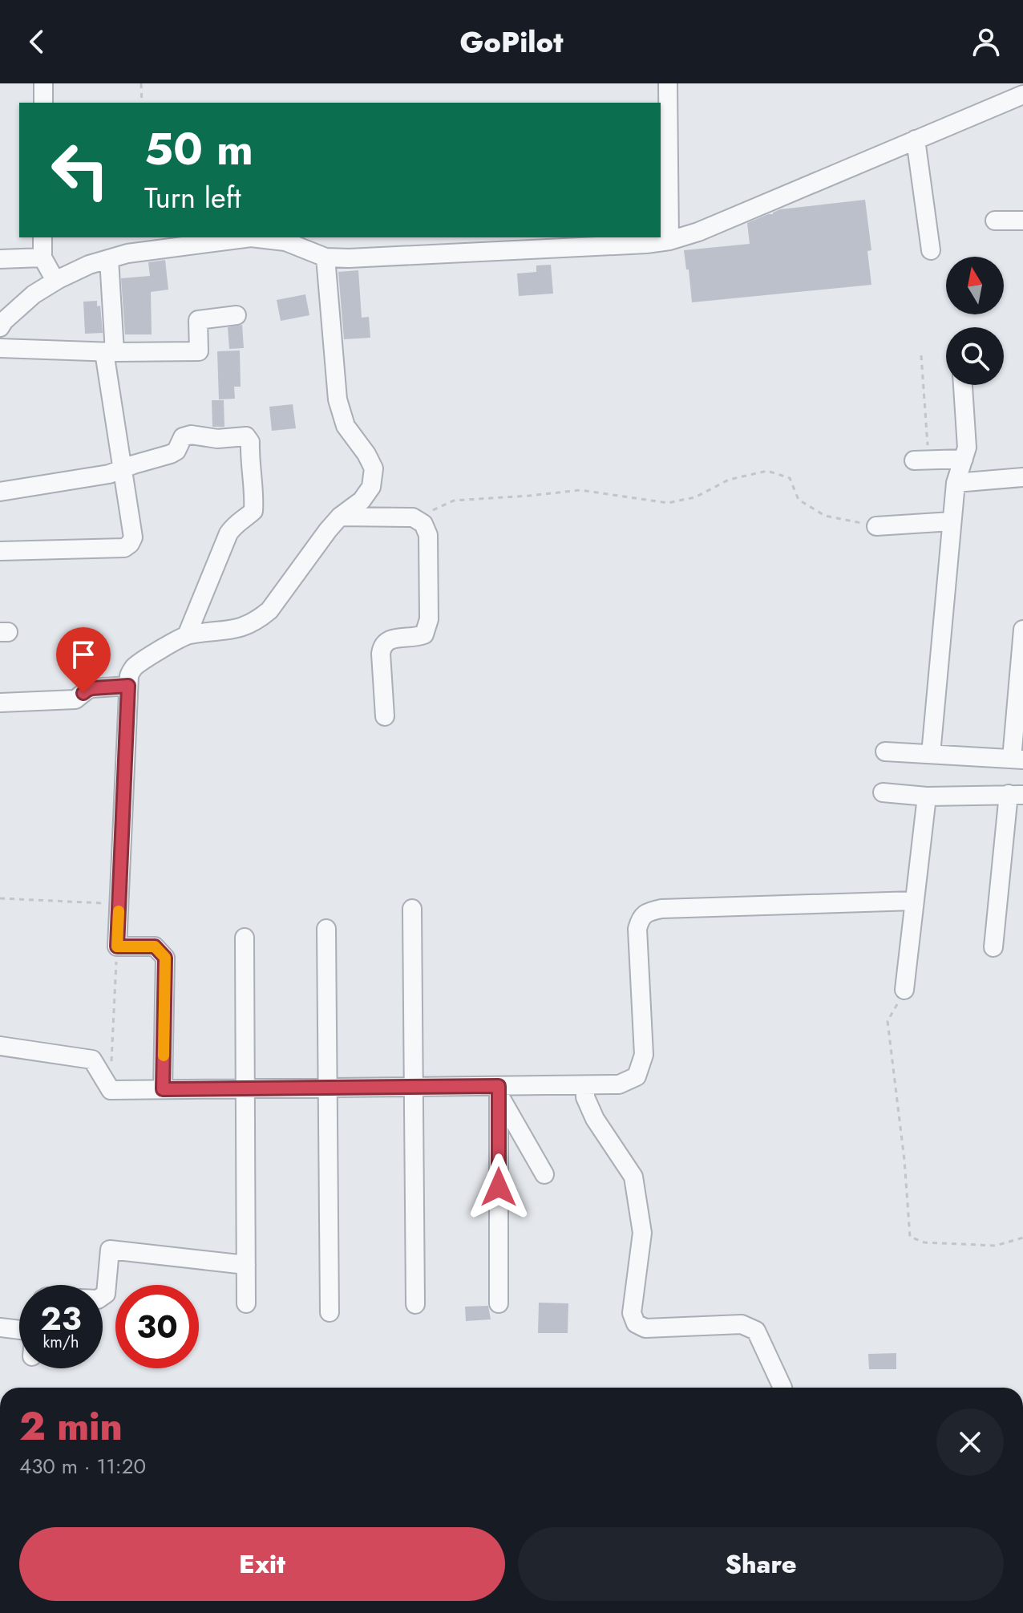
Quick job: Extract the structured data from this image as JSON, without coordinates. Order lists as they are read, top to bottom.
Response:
{
  "north": "top",
  "page": {
    "header": "GoPilot",
    "turn": ["50 m", "Turn left"],
    "speed": "23 km/h",
    "limit": "30",
    "heading": ["2 min", "430 m · 11:20"],
    "buttons": ["Exit", "Share"]
  }
}
